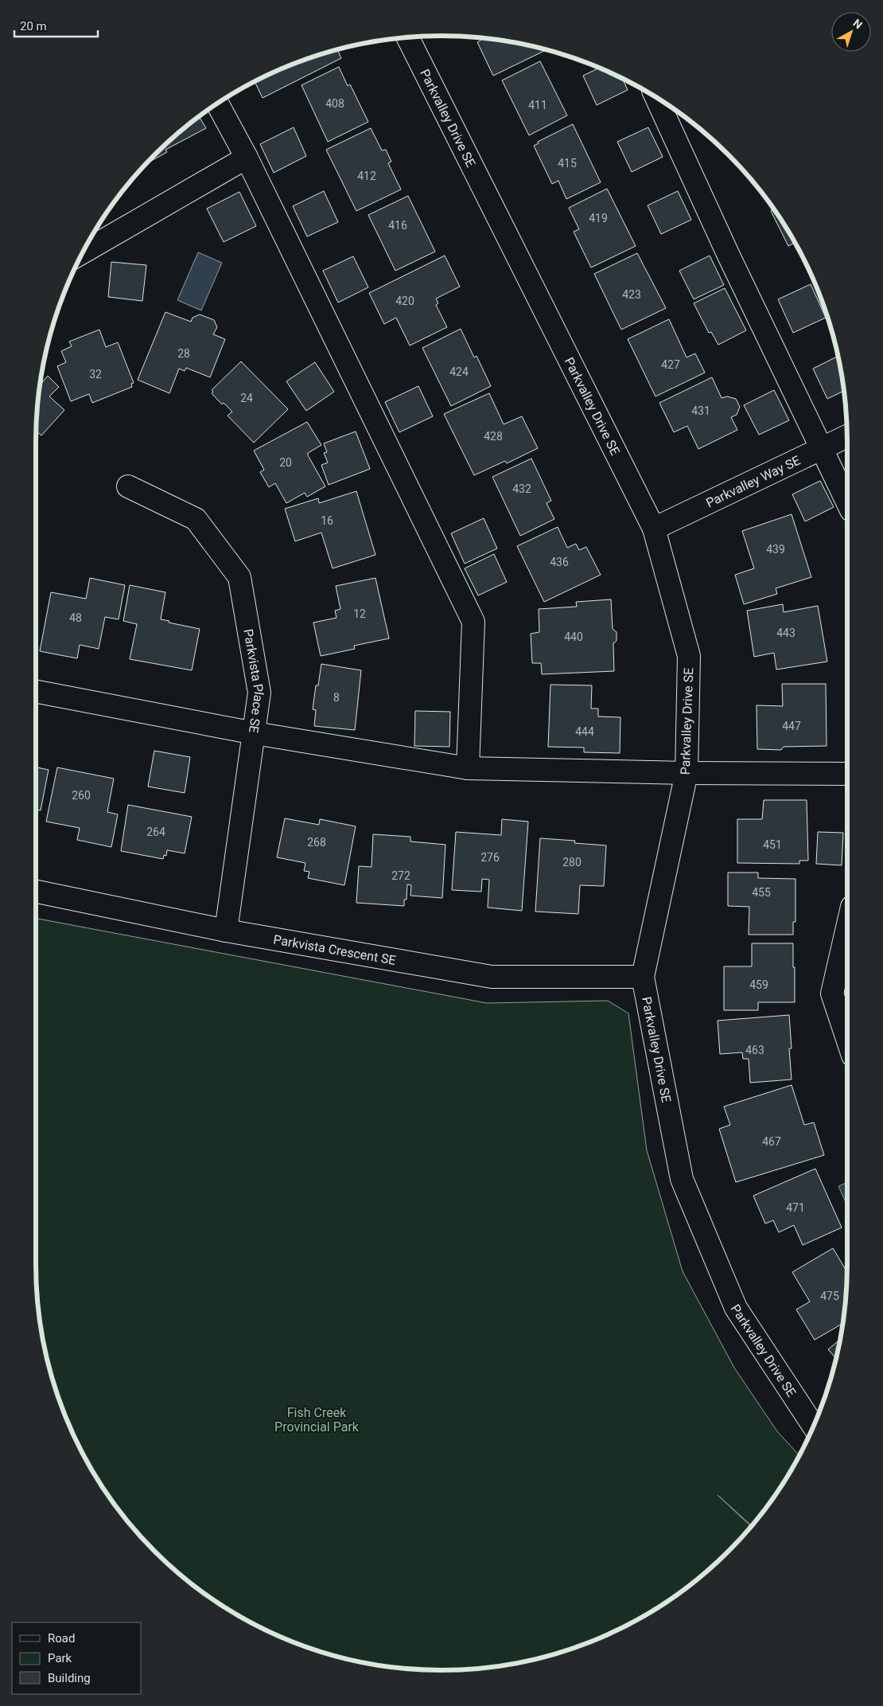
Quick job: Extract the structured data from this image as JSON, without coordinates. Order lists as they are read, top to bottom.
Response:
{
  "streets": {
    "street": [
      "Parkvalley Drive SE",
      "Parkvalley Way SE",
      "Parkvista Place SE",
      "Parkvista Crescent SE"
    ]
  },
  "crossings": [
    ["Parkvalley Drive SE", "Parkvalley Way SE"],
    ["Parkvalley Drive SE", "Parkvista Crescent SE"],
    ["Parkvista Place SE", "Parkvista Crescent SE"]
  ],
  "parks": ["Fish Creek Provincial Park"],
  "house_numbers": [
    "408",
    "411",
    "415",
    "412",
    "419",
    "416",
    "423",
    "420",
    "28",
    "427",
    "424",
    "32",
    "24",
    "431",
    "428",
    "20",
    "432",
    "16",
    "439",
    "436",
    "12",
    "48",
    "443",
    "440",
    "8",
    "447",
    "444",
    "260",
    "264",
    "268",
    "451",
    "276",
    "280",
    "272",
    "455",
    "459",
    "463",
    "467",
    "471",
    "475"
  ],
  "legend": ["Road", "Park", "Building"],
  "scale_bar": "20 m",
  "north": "top right"
}
